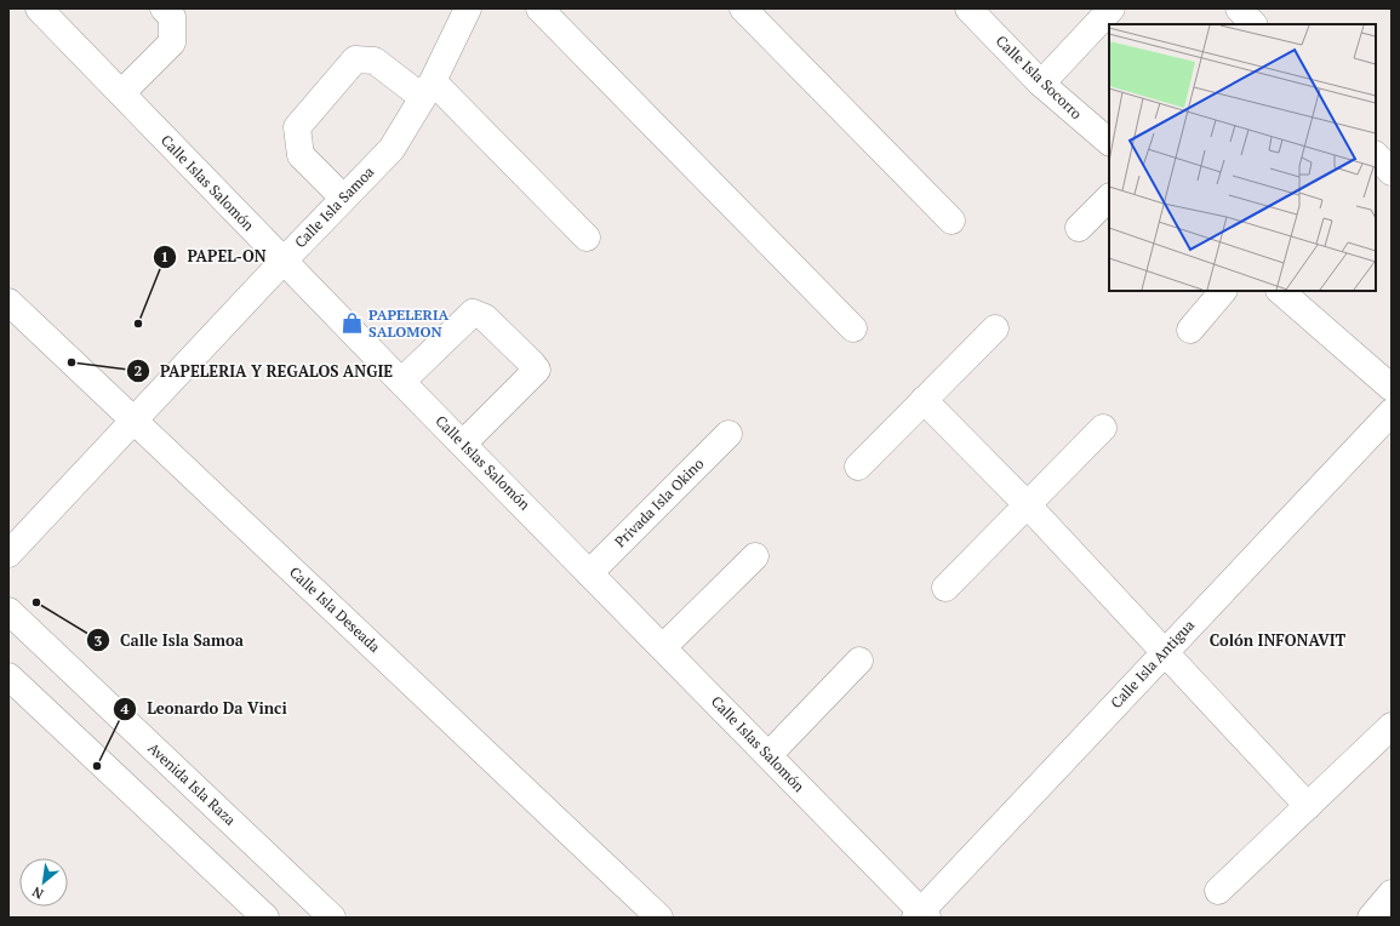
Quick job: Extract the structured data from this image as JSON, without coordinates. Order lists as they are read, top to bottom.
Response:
{
  "streets": {
    "street": [
      "Calle Isla Socorro",
      "Calle Islas Salomón",
      "Calle Isla Samoa",
      "Privada Isla Okino",
      "Calle Isla Deseada",
      "Calle Isla Antigua",
      "Avenida Isla Raza"
    ]
  },
  "crossings": [
    ["Calle Islas Salomón", "Calle Isla Samoa"],
    ["Calle Islas Salomón", "Privada Isla Okino"],
    ["Calle Islas Salomón", "Calle Isla Antigua"],
    ["Calle Isla Samoa", "Calle Isla Deseada"]
  ],
  "districts": ["Colón INFONAVIT"],
  "places": {
    "other": [
      "PAPEL-ON",
      "PAPELERIA Y REGALOS ANGIE",
      "Calle Isla Samoa",
      "Leonardo Da Vinci"
    ],
    "shop": ["PAPELERIA SALOMON"]
  },
  "north": "bottom left"
}
